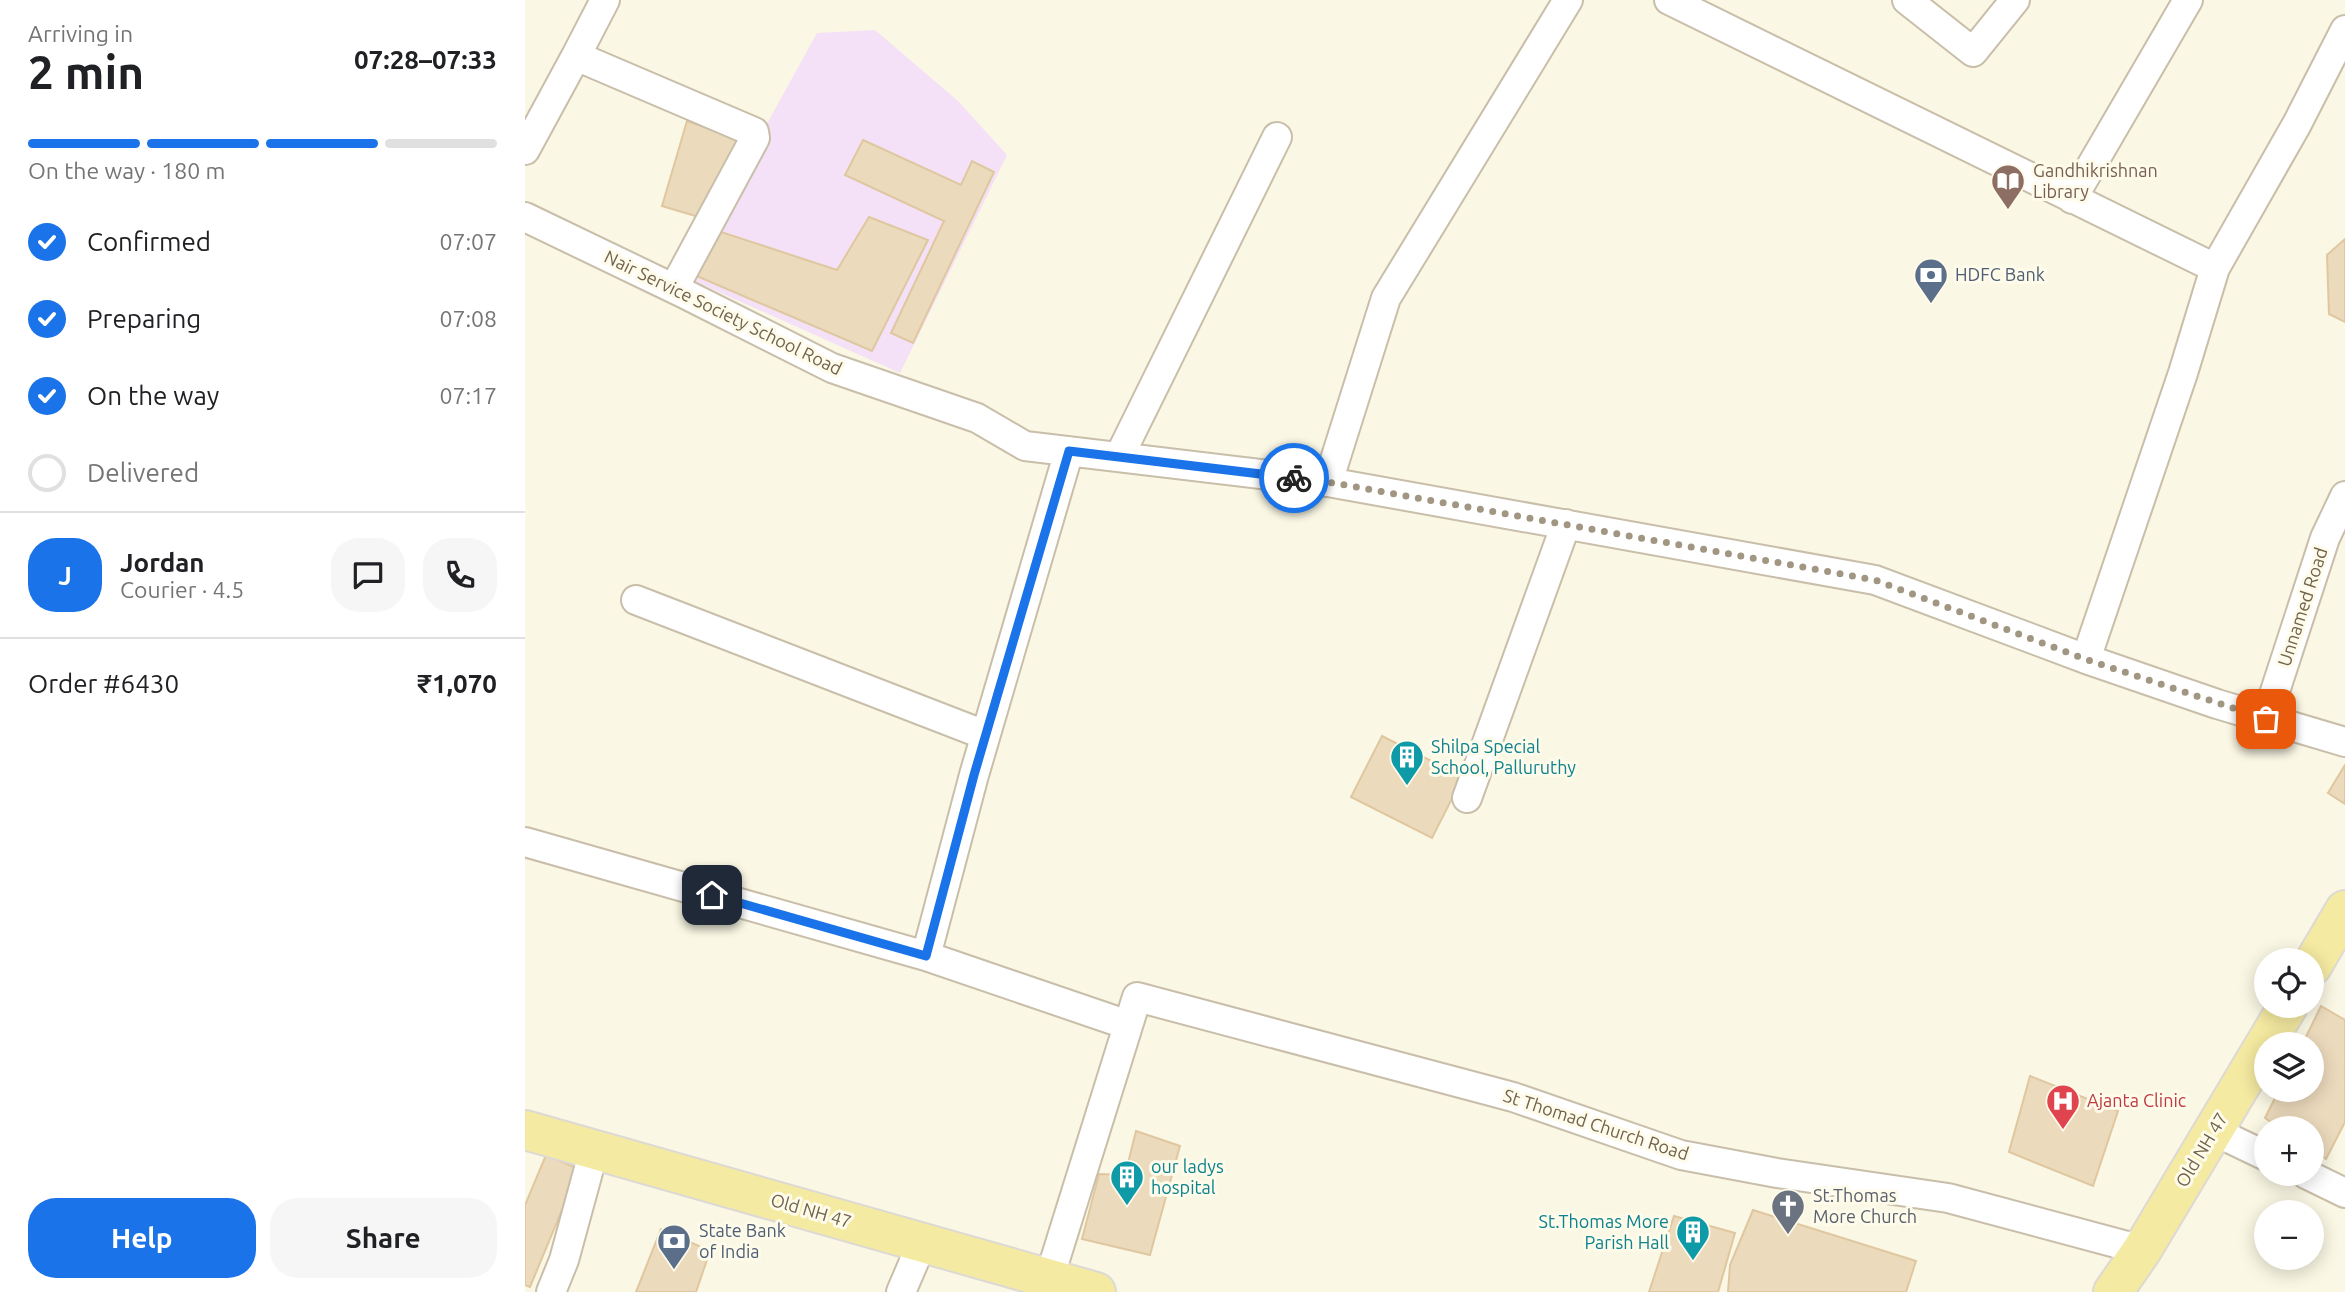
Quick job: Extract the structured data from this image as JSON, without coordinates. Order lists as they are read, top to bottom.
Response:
{
  "streets": {
    "main road": ["Old NH 47"],
    "street": ["Nair Service Society School Road", "Unnamed Road", "St Thomad Church Road"]
  },
  "crossings": [
    ["Nair Service Society School Road", "Unnamed Road"],
    ["St Thomad Church Road", "Old NH 47"]
  ],
  "places": {
    "library": ["Gandhikrishnan Library"],
    "bank": ["HDFC Bank", "State Bank of India"],
    "building": ["Shilpa Special School, Palluruthy", "our ladys hospital", "St.Thomas More Parish Hall"],
    "hospital": ["Ajanta Clinic"],
    "church": ["St.Thomas More Church"]
  },
  "page": {
    "heading": ["2 min", "Arriving in", "07:28–07:33"],
    "panel": [
      "Jordan",
      "Courier · 4.5",
      "Order #6430",
      "₹1,070"
    ],
    "bar": "On the way · 180 m",
    "list": [
      ["Confirmed", "07:07"],
      ["Preparing", "07:08"],
      ["On the way", "07:17"],
      "Delivered"
    ],
    "round": "J",
    "map_buttons": ["+", "−"],
    "buttons": ["Help", "Share"]
  }
}
